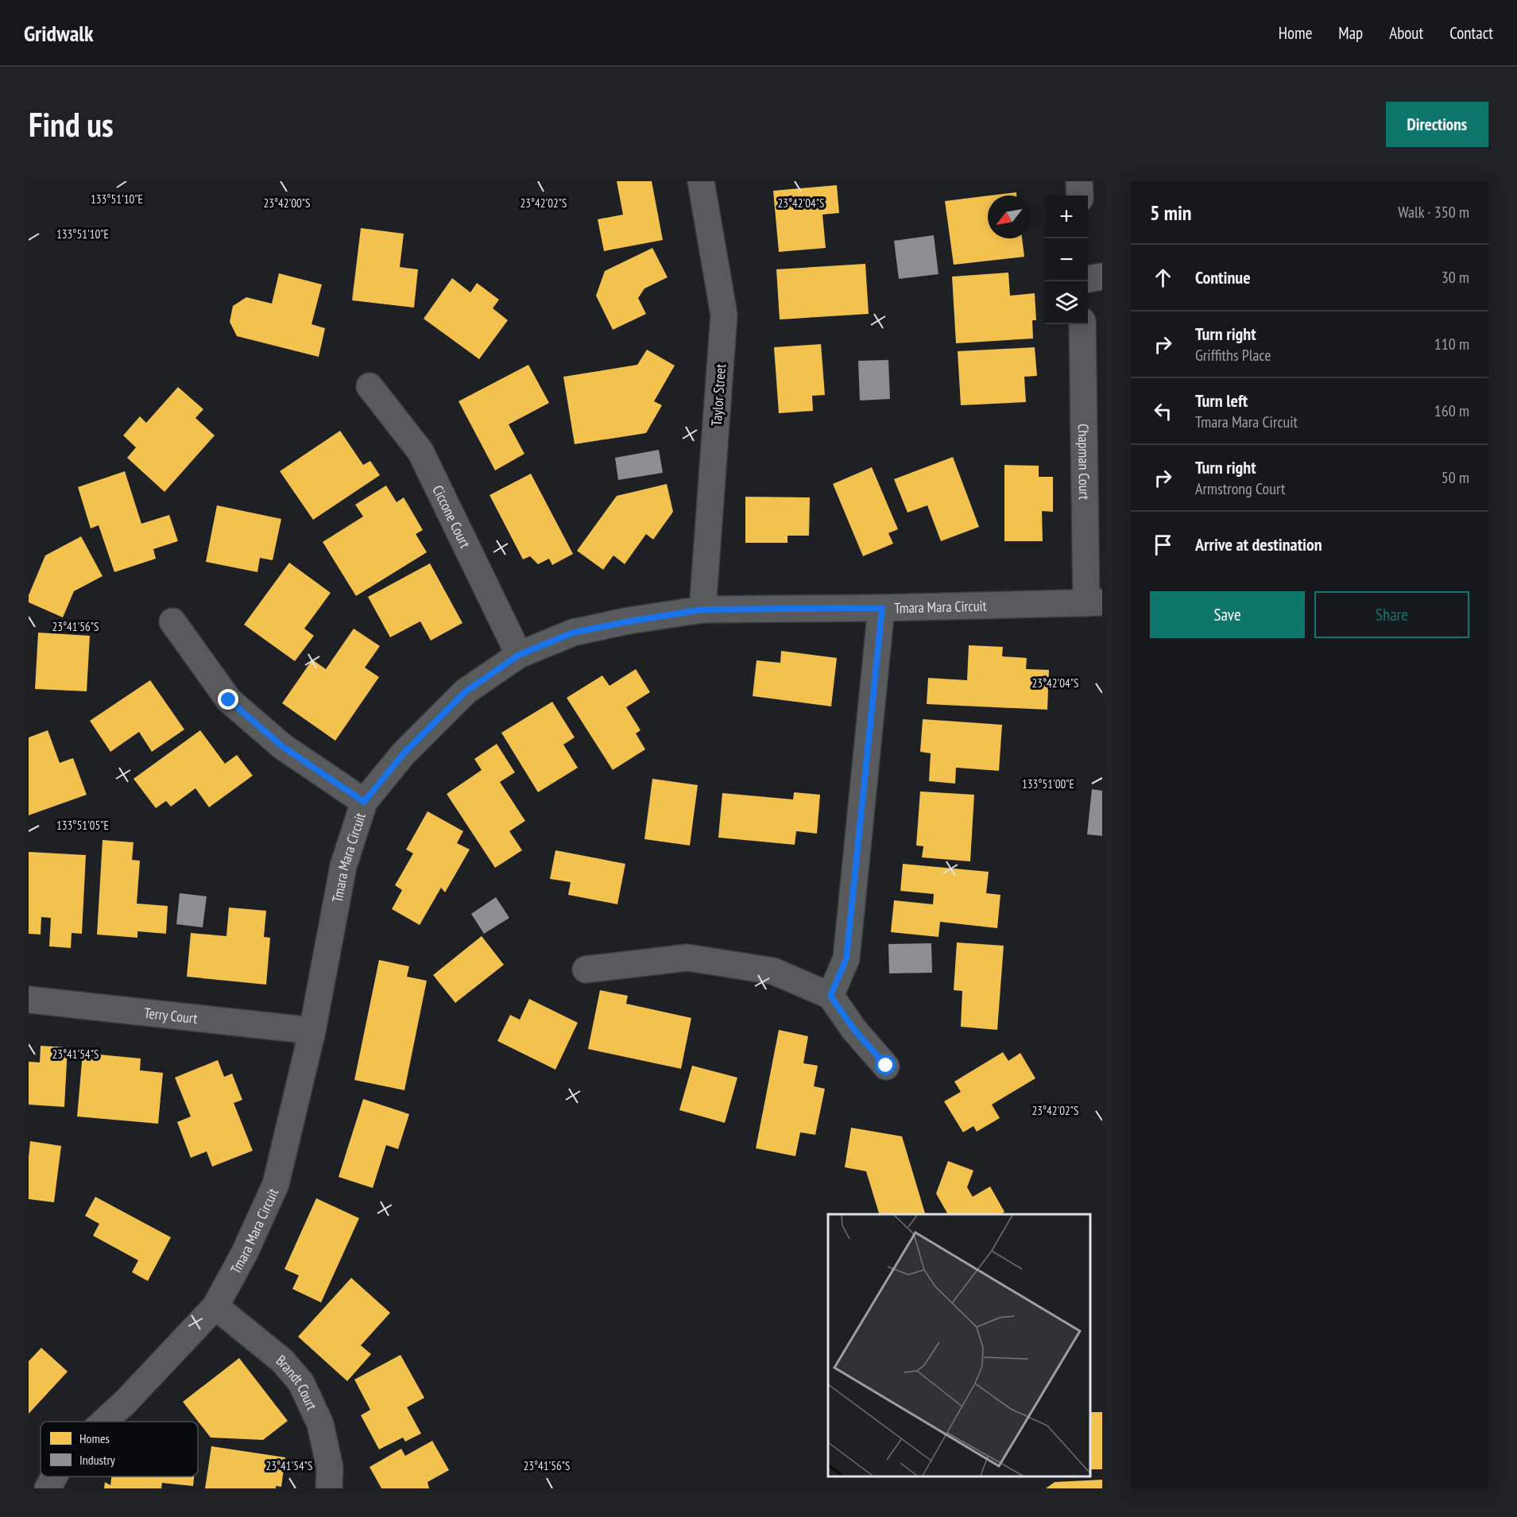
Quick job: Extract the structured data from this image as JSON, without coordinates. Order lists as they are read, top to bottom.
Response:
{
  "streets": {
    "street": [
      "Taylor Street",
      "Chapman Court",
      "Ciccone Court",
      "Tmara Mara Circuit",
      "Terry Court",
      "Brandt Court"
    ]
  },
  "crossings": [
    ["Taylor Street", "Tmara Mara Circuit"],
    ["Chapman Court", "Tmara Mara Circuit"],
    ["Ciccone Court", "Tmara Mara Circuit"],
    ["Tmara Mara Circuit", "Terry Court"],
    ["Tmara Mara Circuit", "Brandt Court"]
  ],
  "legend": ["Homes", "Industry"],
  "north": "bottom left",
  "page": {
    "header": "Gridwalk",
    "nav": [
      "Home",
      "Map",
      "About",
      "Contact"
    ],
    "buttons": [
      "Directions",
      ["Save", "Share"]
    ],
    "title": "Find us",
    "heading": ["5 min", "Walk · 350 m"],
    "map_buttons": ["+", "−"],
    "list": [
      ["Continue", "30 m"],
      ["Turn right", "Griffiths Place", "110 m"],
      ["Turn left", "Tmara Mara Circuit", "160 m"],
      ["Turn right", "Armstrong Court", "50 m"],
      "Arrive at destination"
    ]
  },
  "coordinates": [
    "133°51'10\"E",
    "23°42'00\"S",
    "23°42'02\"S",
    "23°42'04\"S",
    "23°41'56\"S",
    "133°51'00\"E",
    "133°51'05\"E",
    "23°41'54\"S"
  ]
}
